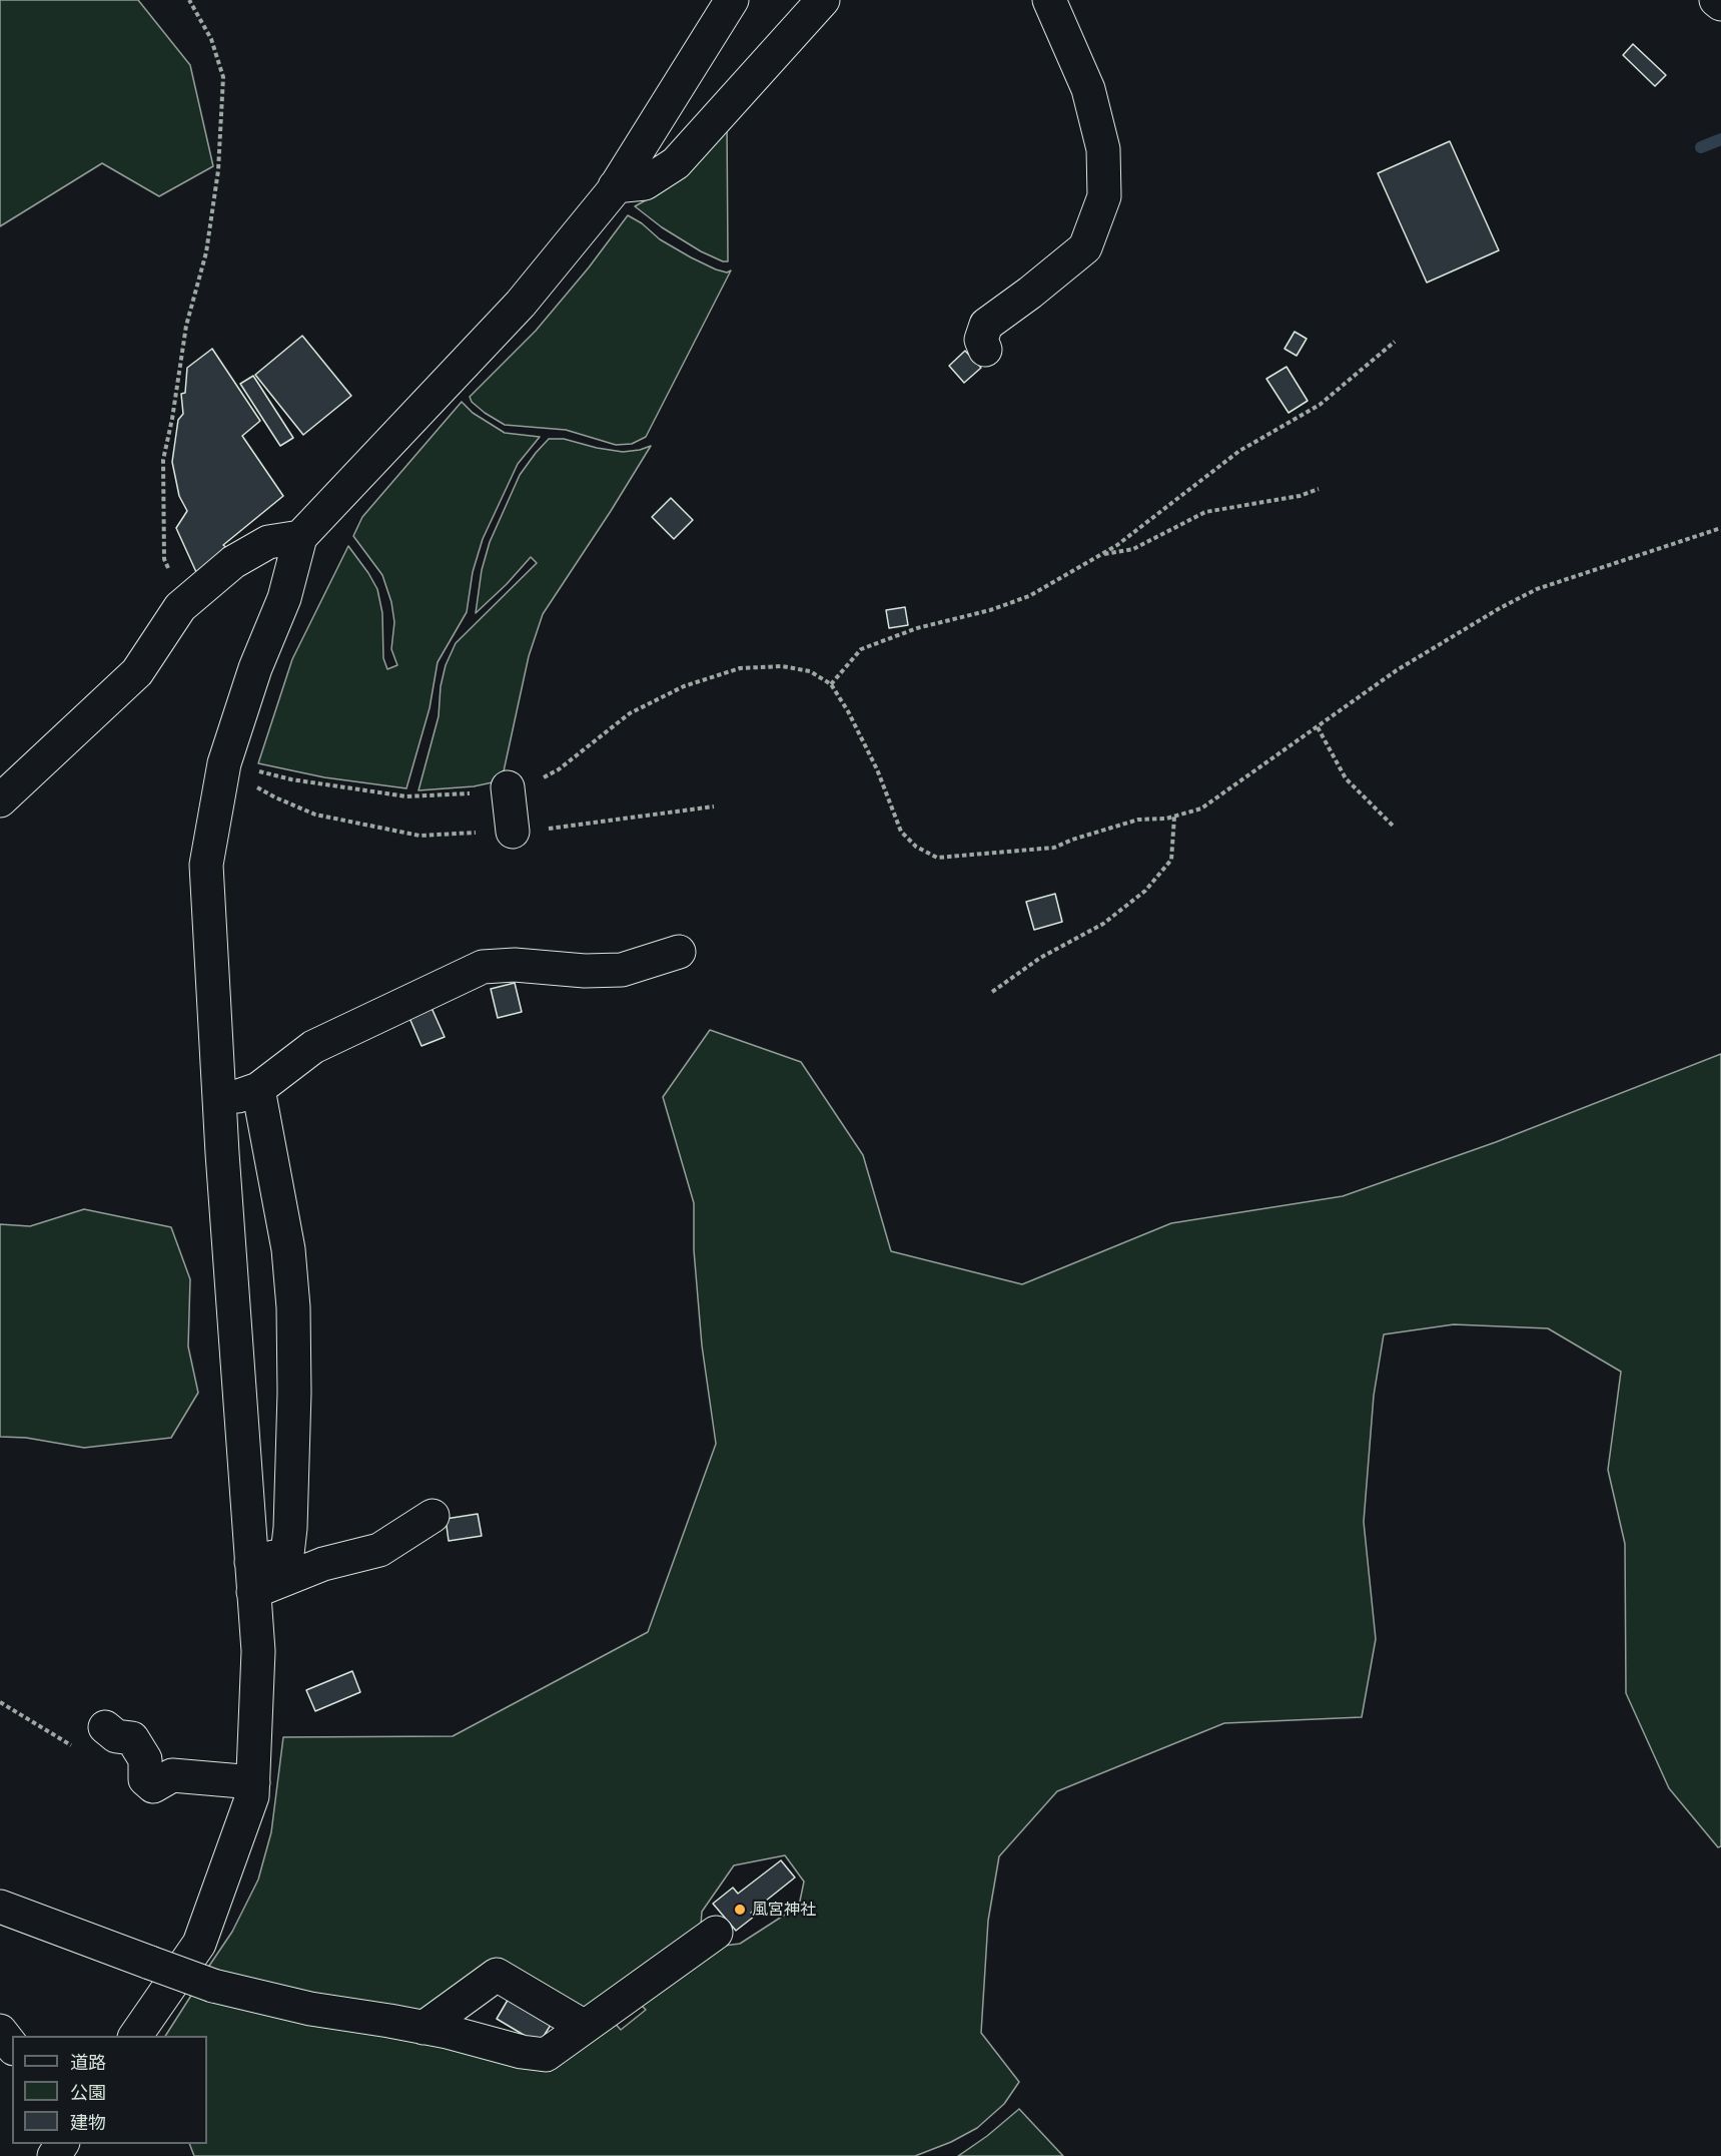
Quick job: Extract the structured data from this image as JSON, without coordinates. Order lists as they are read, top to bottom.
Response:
{
  "places": ["風宮神社"],
  "legend": ["道路", "公園", "建物"]
}
